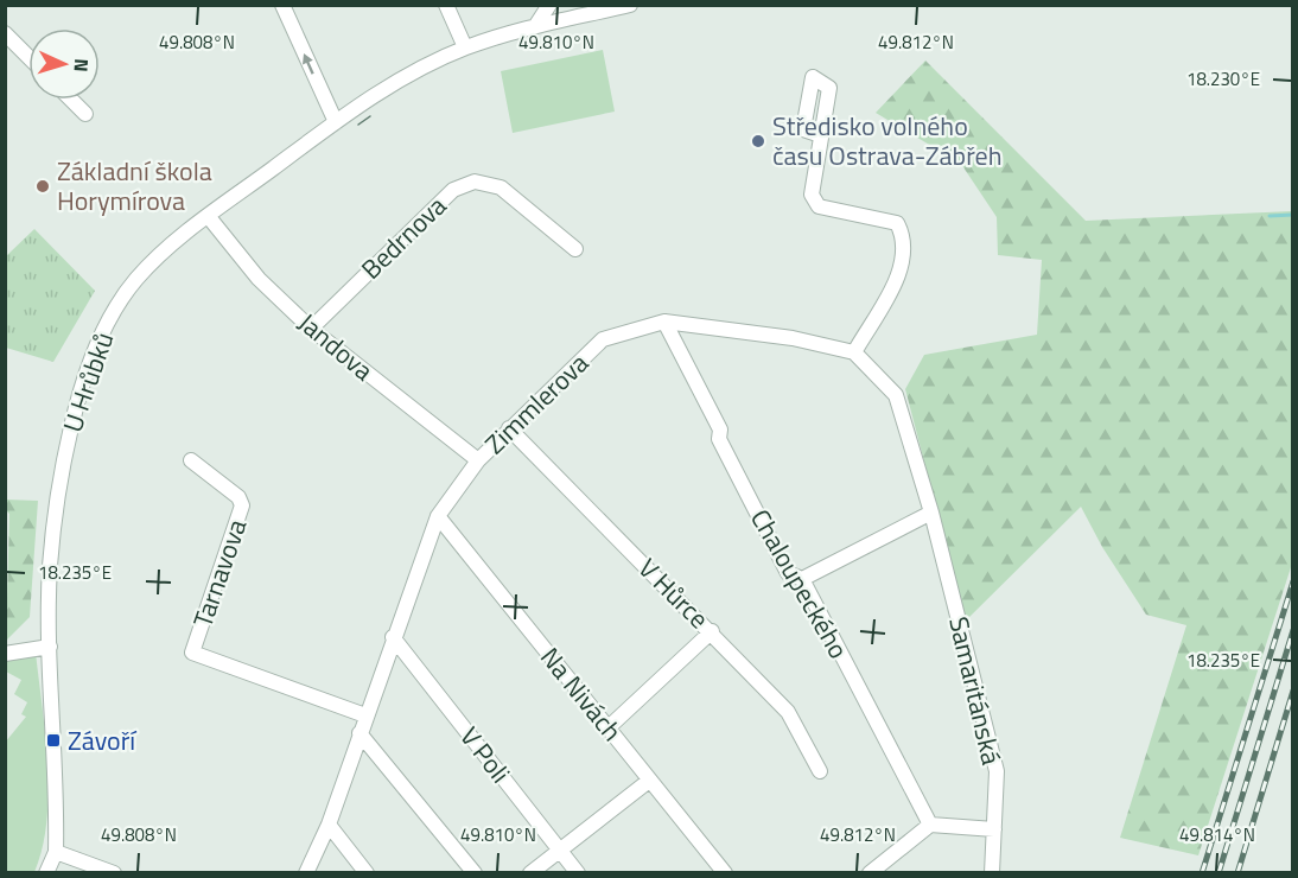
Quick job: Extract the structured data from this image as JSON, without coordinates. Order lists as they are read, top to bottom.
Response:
{
  "streets": {
    "street": [
      "Bedrnova",
      "Jandova",
      "U Hrůbků",
      "Zimmlerova",
      "Tarnavova",
      "Chaloupeckého",
      "V Hůrce",
      "Samaritánská",
      "Na Nivách",
      "V Poli"
    ]
  },
  "crossings": [
    ["Bedrnova", "Jandova"],
    ["Jandova", "U Hrůbků"],
    ["Jandova", "Zimmlerova"],
    ["Zimmlerova", "Tarnavova"],
    ["Zimmlerova", "Chaloupeckého"],
    ["Zimmlerova", "V Hůrce"],
    ["Zimmlerova", "Na Nivách"],
    ["Zimmlerova", "V Poli"]
  ],
  "places": {
    "other": ["Středisko volného času Ostrava-Zábřeh", "Základní škola Horymírova"],
    "transit": ["Závoří"]
  },
  "north": "right",
  "coordinates": [
    "49.808°N",
    "49.810°N",
    "49.812°N",
    "18.230°E",
    "18.235°E",
    "49.814°N"
  ]
}
